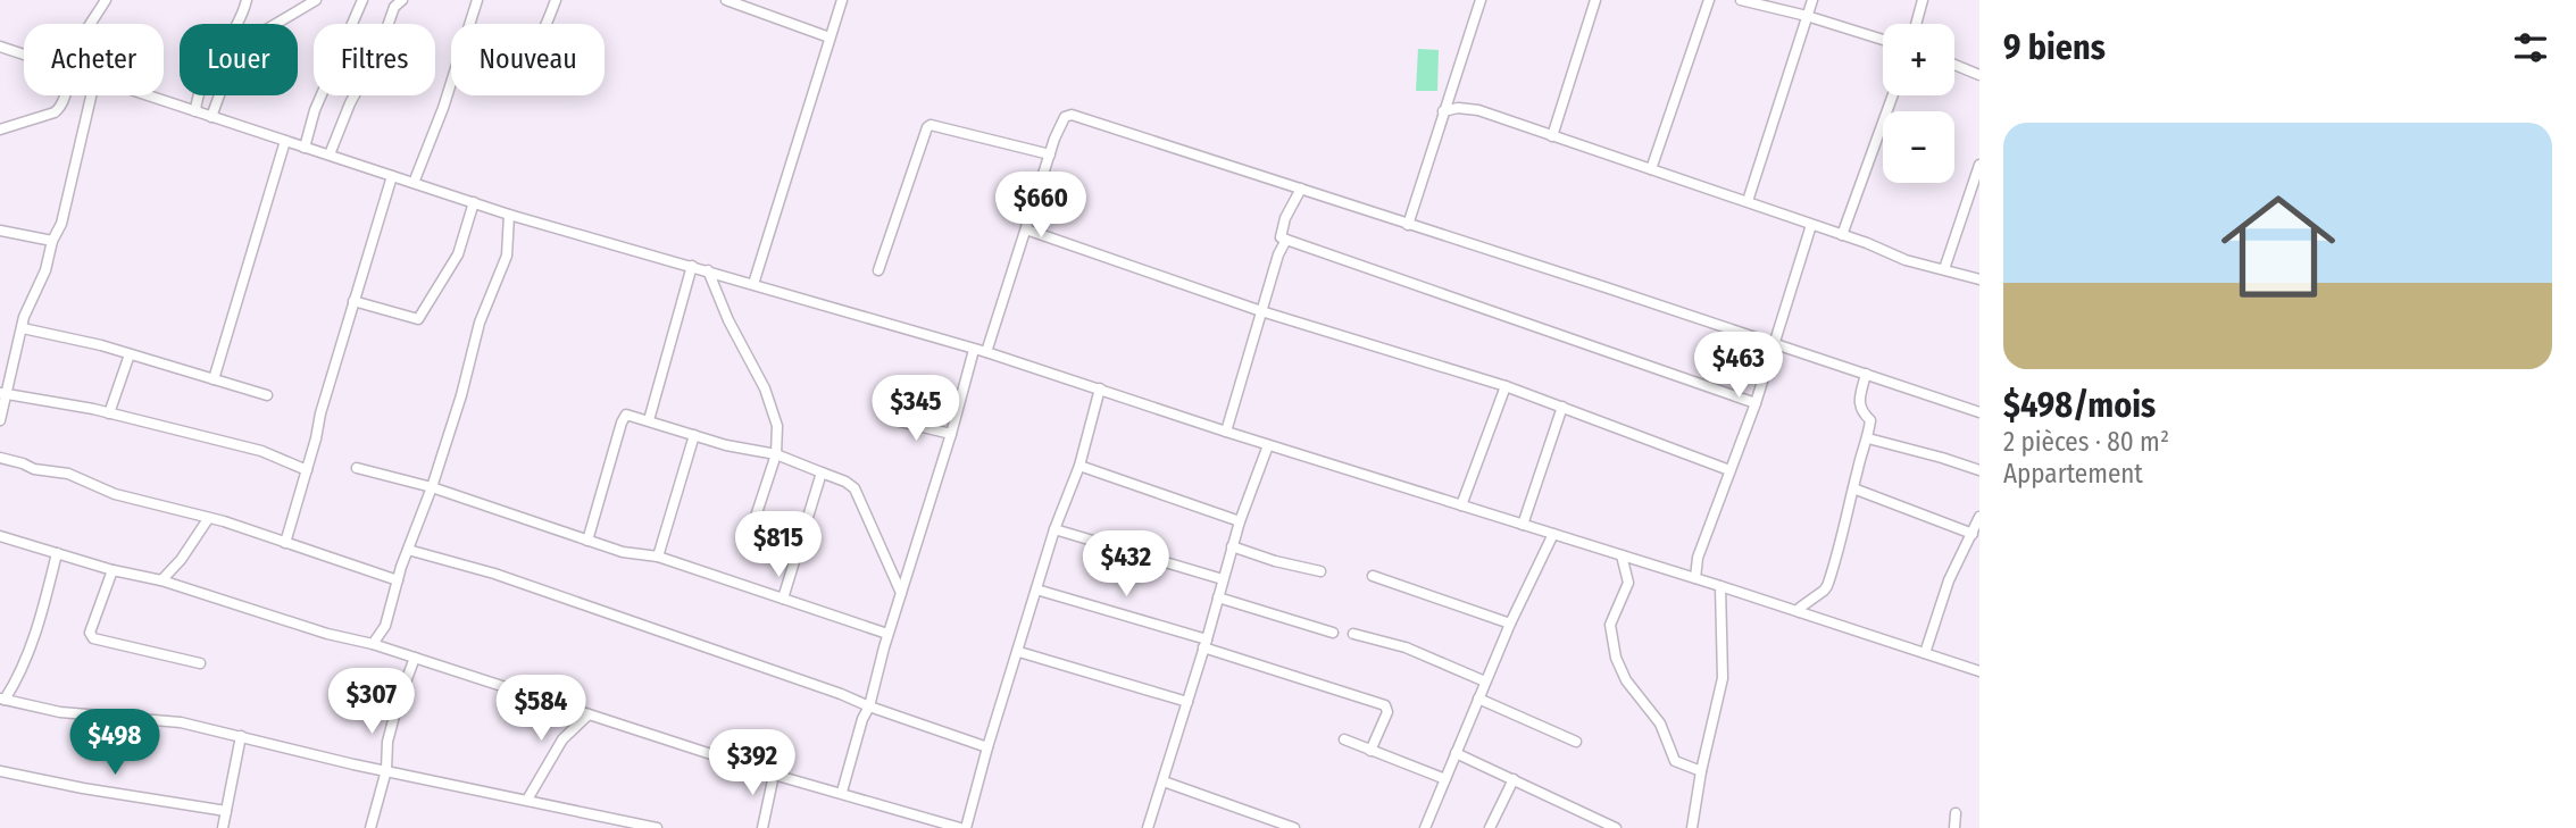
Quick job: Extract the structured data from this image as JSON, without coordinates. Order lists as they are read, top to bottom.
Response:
{
  "page": {
    "heading": "9 biens",
    "map_buttons": ["+", "−"],
    "chip": [
      "Acheter",
      "Louer",
      "Filtres",
      "Nouveau"
    ],
    "list": [
      {
        "name": "$498/mois",
        "note": "2 pièces · 80 m² · Appartement"
      }
    ],
    "price": [
      "$660",
      "$463",
      "$345",
      "$815",
      "$432",
      "$307",
      "$584",
      "$498",
      "$392"
    ]
  }
}
